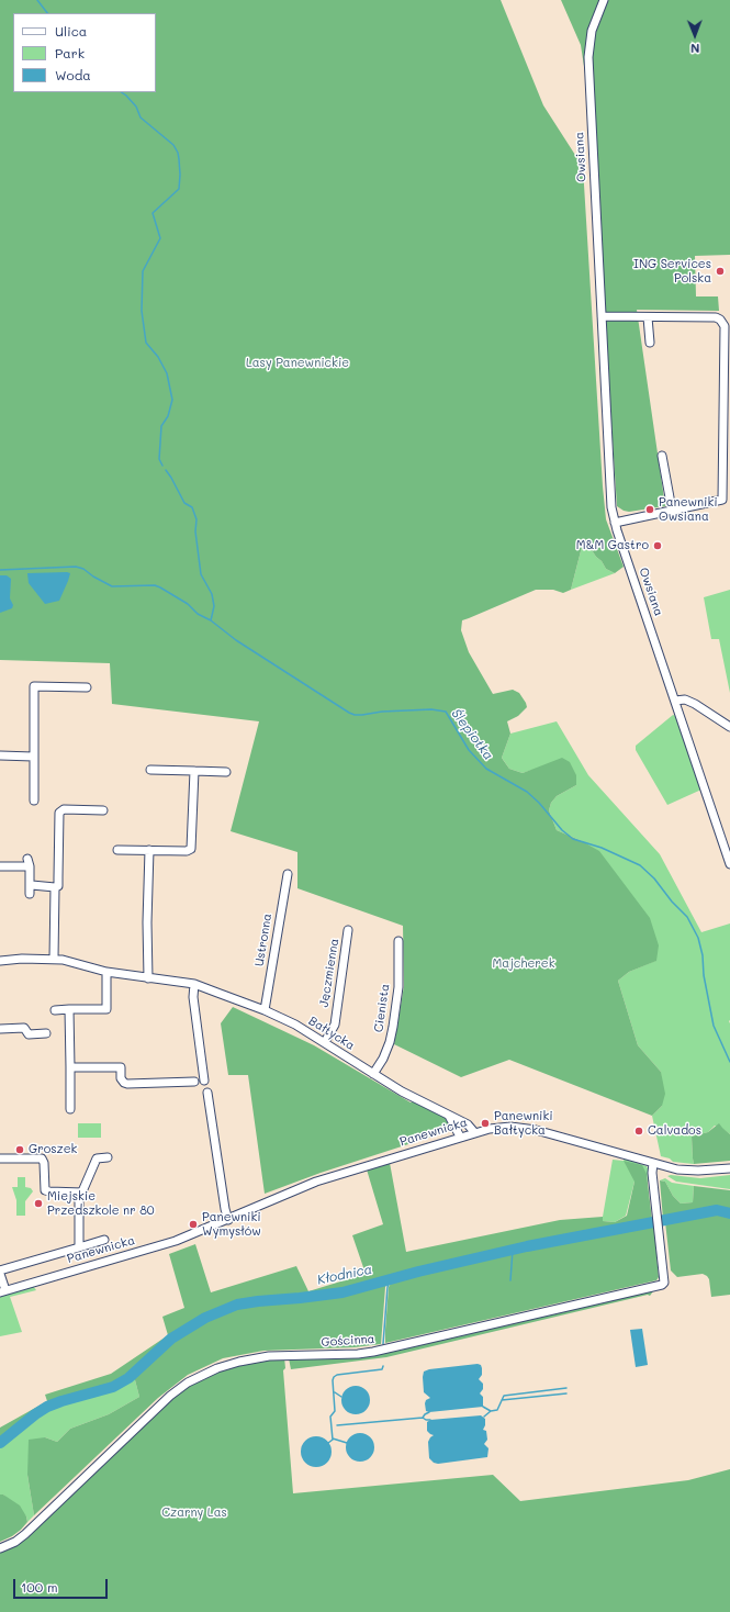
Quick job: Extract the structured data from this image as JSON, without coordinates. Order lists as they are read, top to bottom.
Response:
{
  "streets": {
    "street": [
      "Owsiana",
      "Ustronna",
      "Jęczmienna",
      "Cienista",
      "Bałtycka",
      "Panewnicka",
      "Gościnna"
    ]
  },
  "crossings": [
    ["Ustronna", "Bałtycka"],
    ["Jęczmienna", "Bałtycka"],
    ["Cienista", "Bałtycka"],
    ["Bałtycka", "Panewnicka"],
    ["Panewnicka", "Gościnna"]
  ],
  "water": ["Ślepiotka", "Kłodnica"],
  "parks": ["Lasy Panewnickie", "Majcherek", "Czarny Las"],
  "places": [
    "ING Services Polska",
    "Panewniki Owsiana",
    "M&M Gastro",
    "Panewniki Bałtycka",
    "Calvados",
    "Groszek",
    "Miejskie Przedszkole nr 80",
    "Panewniki Wymysłów"
  ],
  "legend": ["Ulica", "Park", "Woda"],
  "scale_bar": "100 m",
  "north": "bottom"
}
